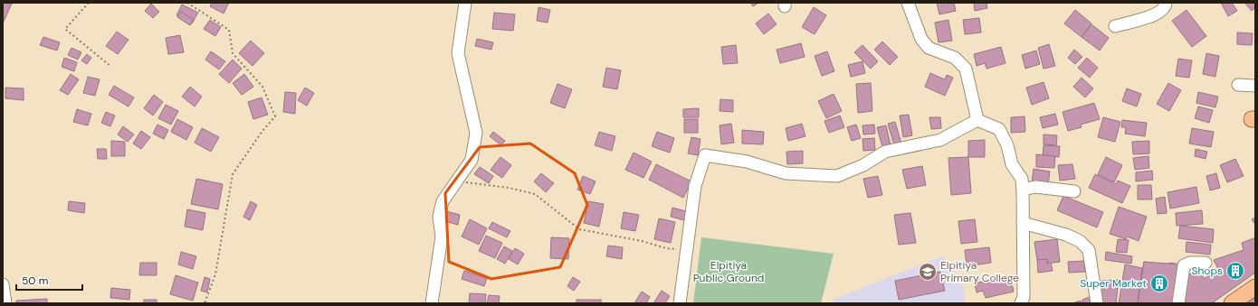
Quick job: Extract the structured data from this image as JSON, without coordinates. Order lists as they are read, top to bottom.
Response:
{
  "parks": ["Elpitiya Public Ground"],
  "places": {
    "building": ["Shops", "Super Market"],
    "school or university": ["Elpitiya Primary College"]
  },
  "scale_bar": "50 m"
}
